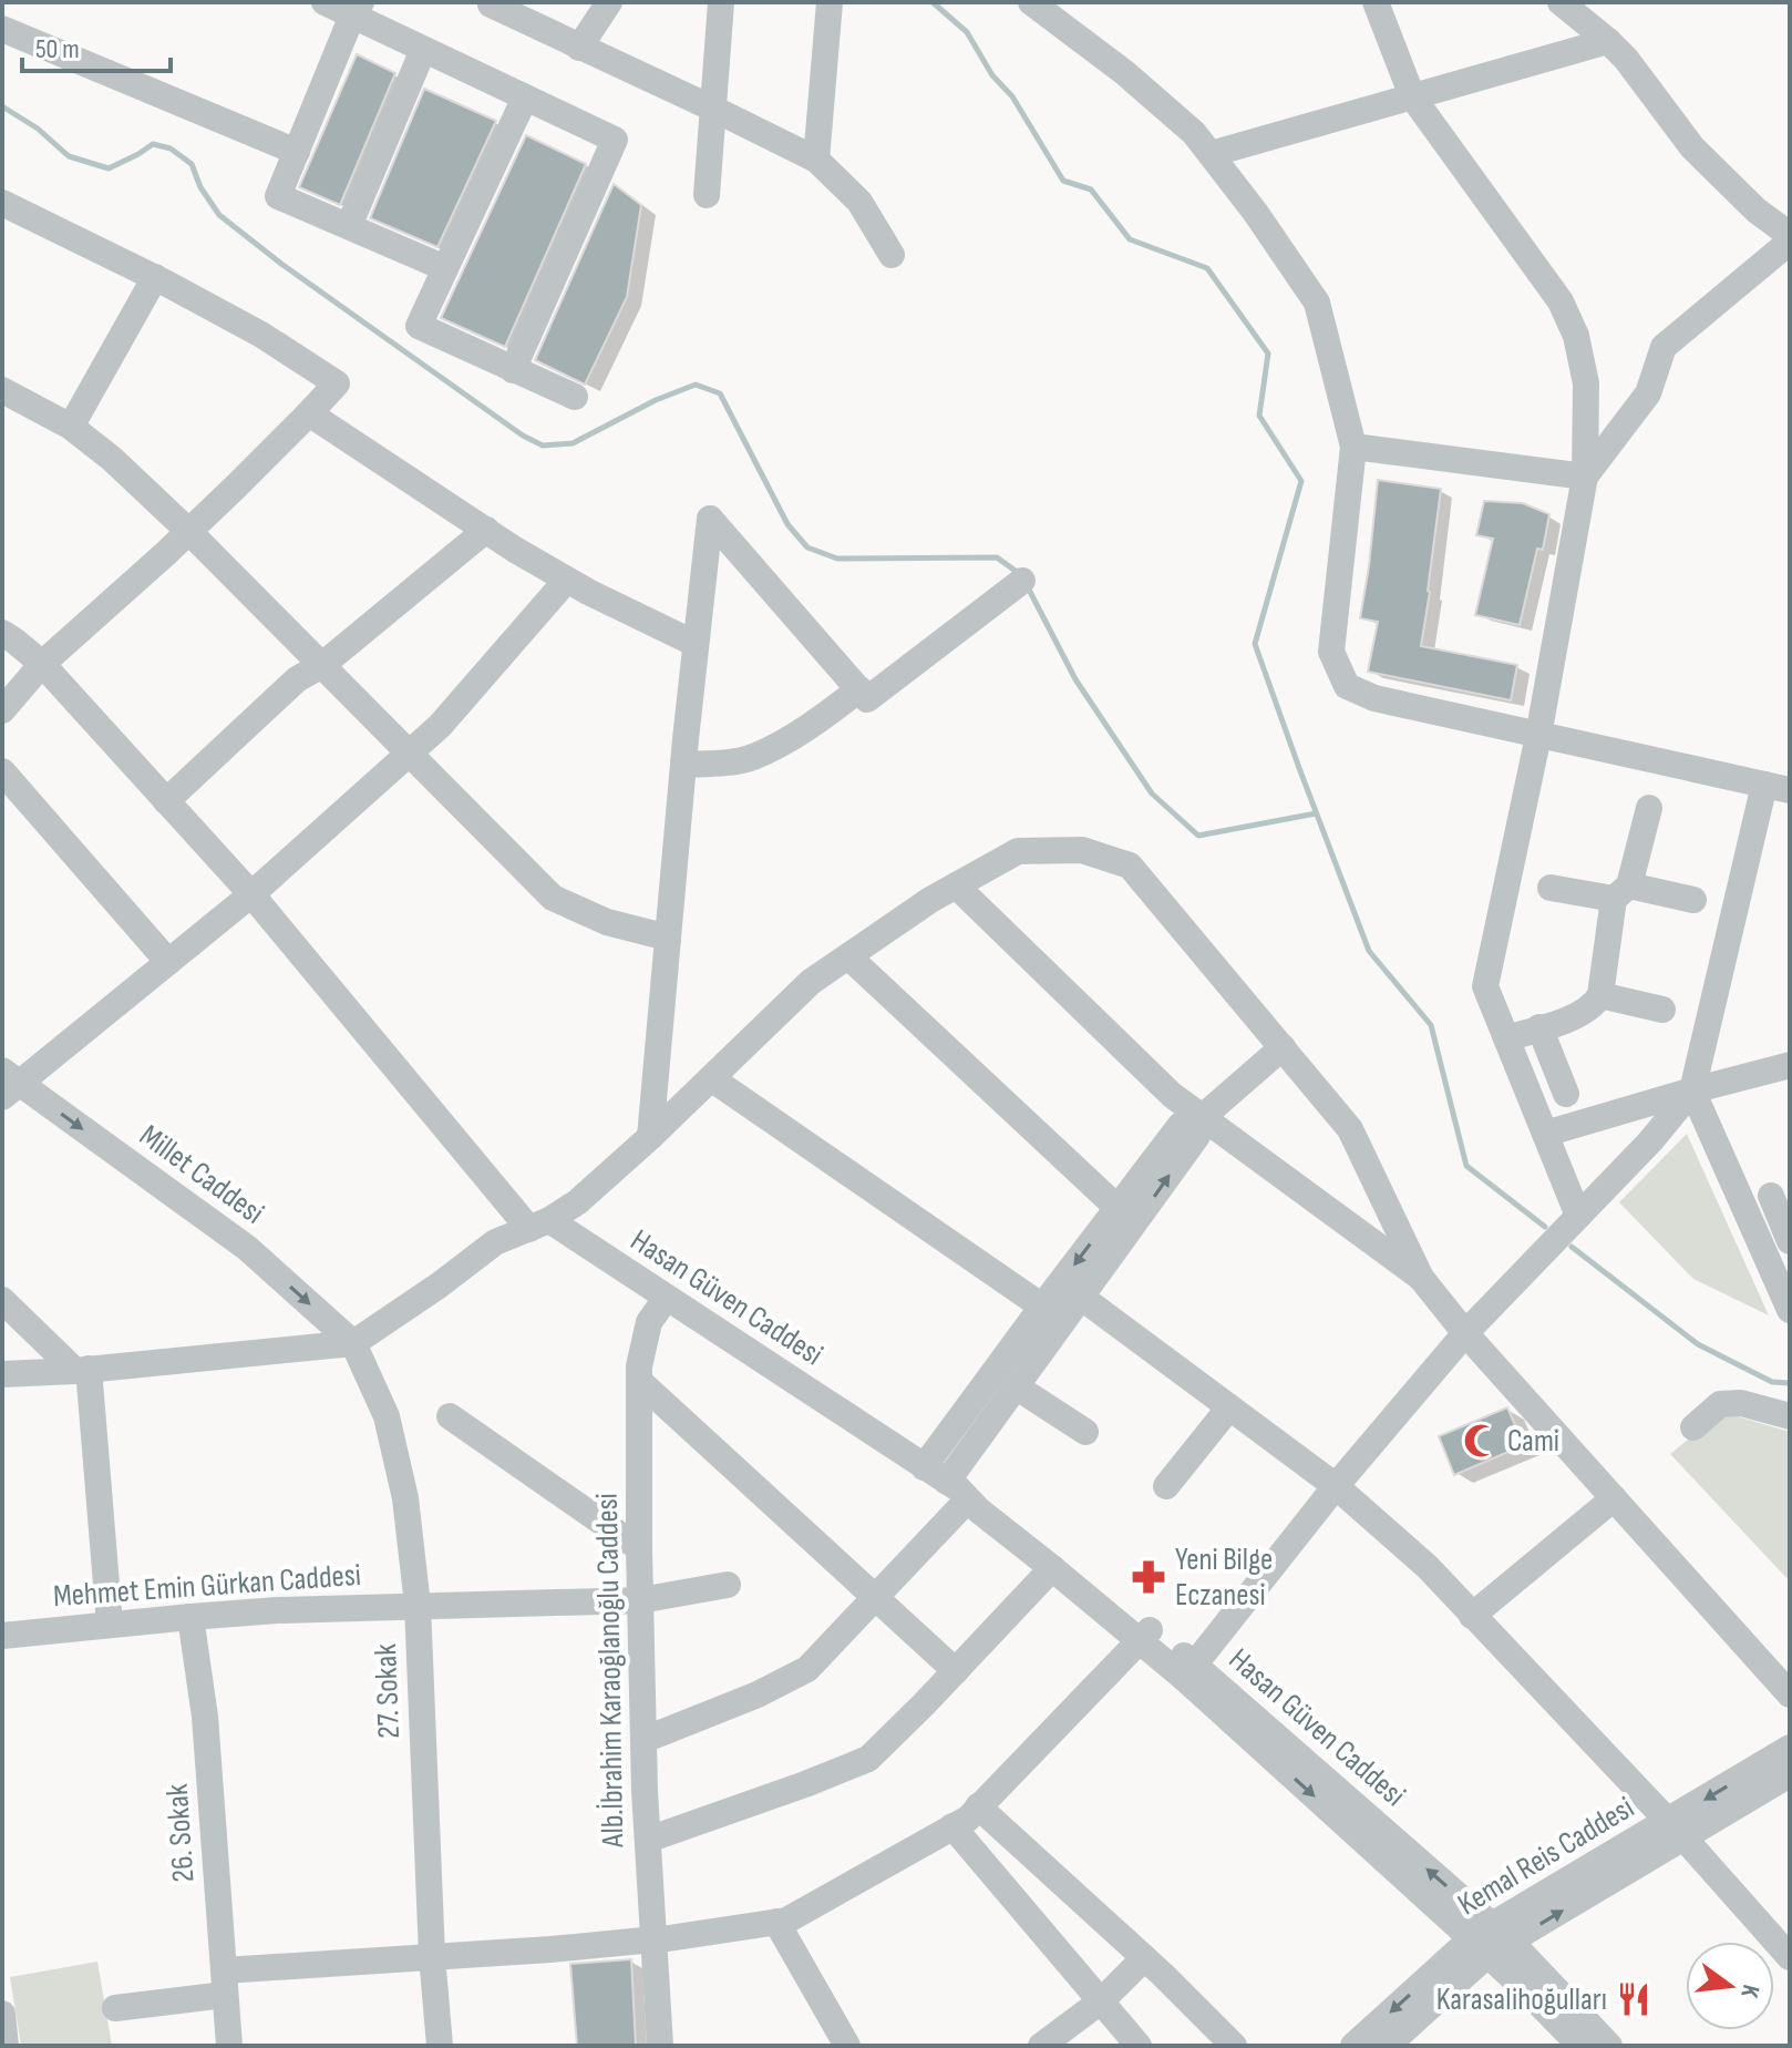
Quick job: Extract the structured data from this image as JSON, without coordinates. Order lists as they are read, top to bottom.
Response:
{
  "streets": {
    "street": [
      "Millet Caddesi",
      "Hasan Güven Caddesi",
      "Mehmet Emin Gürkan Caddesi",
      "Alb.İbrahim Karaoğlanoğlu Caddesi",
      "27. Sokak",
      "26. Sokak",
      "Kemal Reis Caddesi"
    ]
  },
  "crossings": [
    ["Millet Caddesi", "27. Sokak"],
    ["Hasan Güven Caddesi", "Alb.İbrahim Karaoğlanoğlu Caddesi"],
    ["Hasan Güven Caddesi", "Kemal Reis Caddesi"],
    ["Mehmet Emin Gürkan Caddesi", "Alb.İbrahim Karaoğlanoğlu Caddesi"],
    ["Mehmet Emin Gürkan Caddesi", "27. Sokak"],
    ["Mehmet Emin Gürkan Caddesi", "26. Sokak"]
  ],
  "places": {
    "mosque": ["Cami"],
    "pharmacy": ["Yeni Bilge Eczanesi"],
    "restaurant": ["Karasalihoğulları"]
  },
  "scale_bar": "50 m",
  "north": "right"
}
